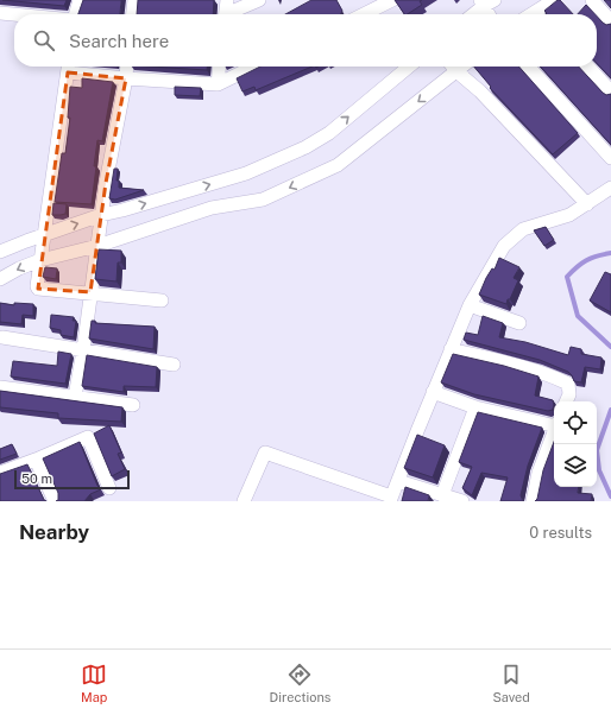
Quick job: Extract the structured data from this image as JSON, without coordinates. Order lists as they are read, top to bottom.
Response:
{
  "scale_bar": "50 m",
  "page": {
    "search": "Search here",
    "scale": "50 m",
    "heading": ["Nearby", "0 results"],
    "nav": ["Map", "Directions", "Saved"]
  }
}
